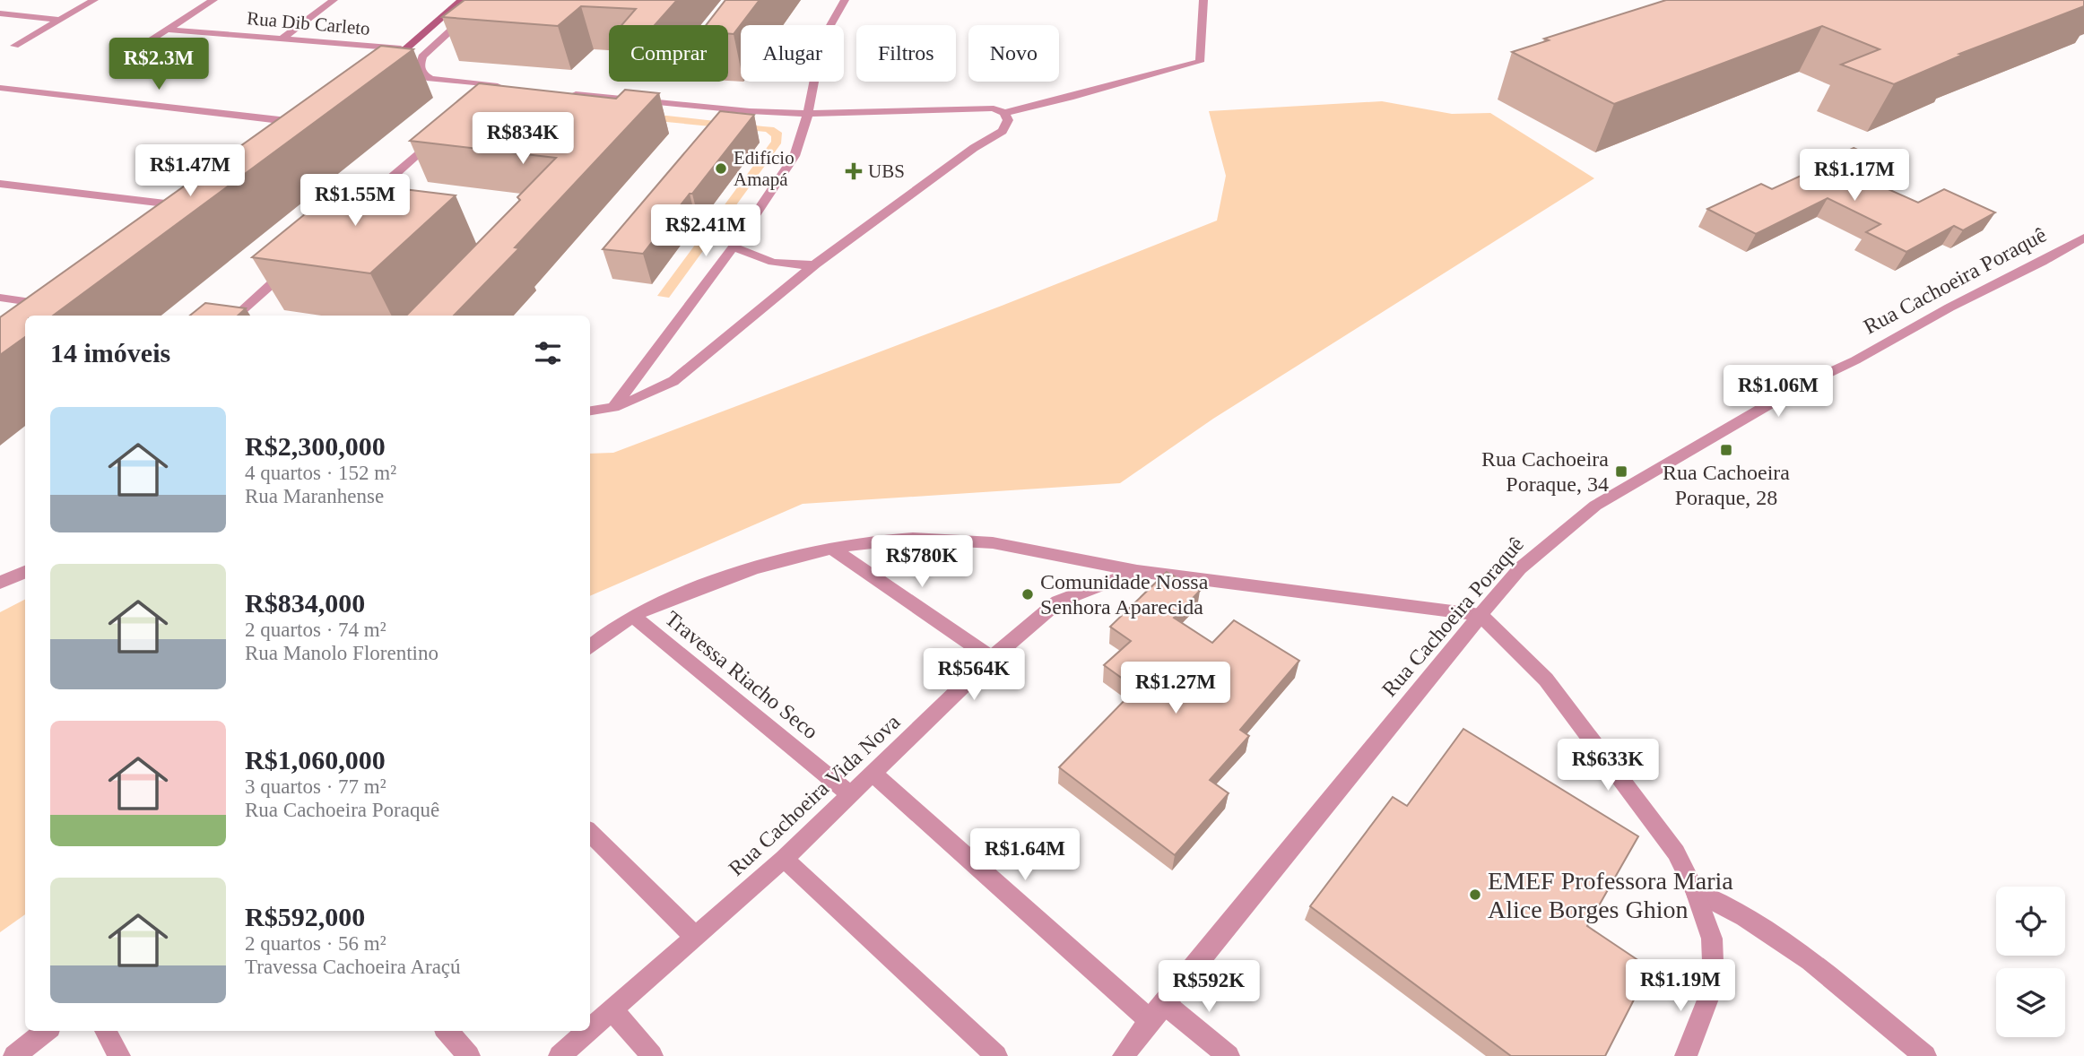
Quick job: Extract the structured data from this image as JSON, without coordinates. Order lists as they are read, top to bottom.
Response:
{
  "streets": {
    "street": [
      "Rua Dib Carleto",
      "Rua Cachoeira Poraquê",
      "Travessa Riacho Seco",
      "Rua Cachoeira Vida Nova"
    ]
  },
  "crossings": [
    ["Rua Cachoeira Poraquê", "Rua Cachoeira Vida Nova"],
    ["Travessa Riacho Seco", "Rua Cachoeira Vida Nova"]
  ],
  "places": {
    "other": ["Edifício Amapá", "Comunidade Nossa Senhora Aparecida", "EMEF Professora Maria Alice Borges Ghion"],
    "health": ["UBS"],
    "transit": ["Rua Cachoeira Poraque, 28", "Rua Cachoeira Poraque, 34"]
  },
  "page": {
    "chip": [
      "Comprar",
      "Alugar",
      "Filtros",
      "Novo"
    ],
    "price": [
      "R$2.3M",
      "R$834K",
      "R$1.47M",
      "R$1.17M",
      "R$1.55M",
      "R$2.41M",
      "R$1.06M",
      "R$780K",
      "R$564K",
      "R$1.27M",
      "R$633K",
      "R$1.64M",
      "R$1.19M",
      "R$592K"
    ],
    "heading": "14 imóveis",
    "list": [
      {
        "name": "R$2,300,000",
        "note": "4 quartos · 152 m² · Rua Maranhense"
      },
      {
        "name": "R$834,000",
        "note": "2 quartos · 74 m² · Rua Manolo Florentino"
      },
      {
        "name": "R$1,060,000",
        "note": "3 quartos · 77 m² · Rua Cachoeira Poraquê"
      },
      {
        "name": "R$592,000",
        "note": "2 quartos · 56 m² · Travessa Cachoeira Araçú"
      }
    ]
  }
}
